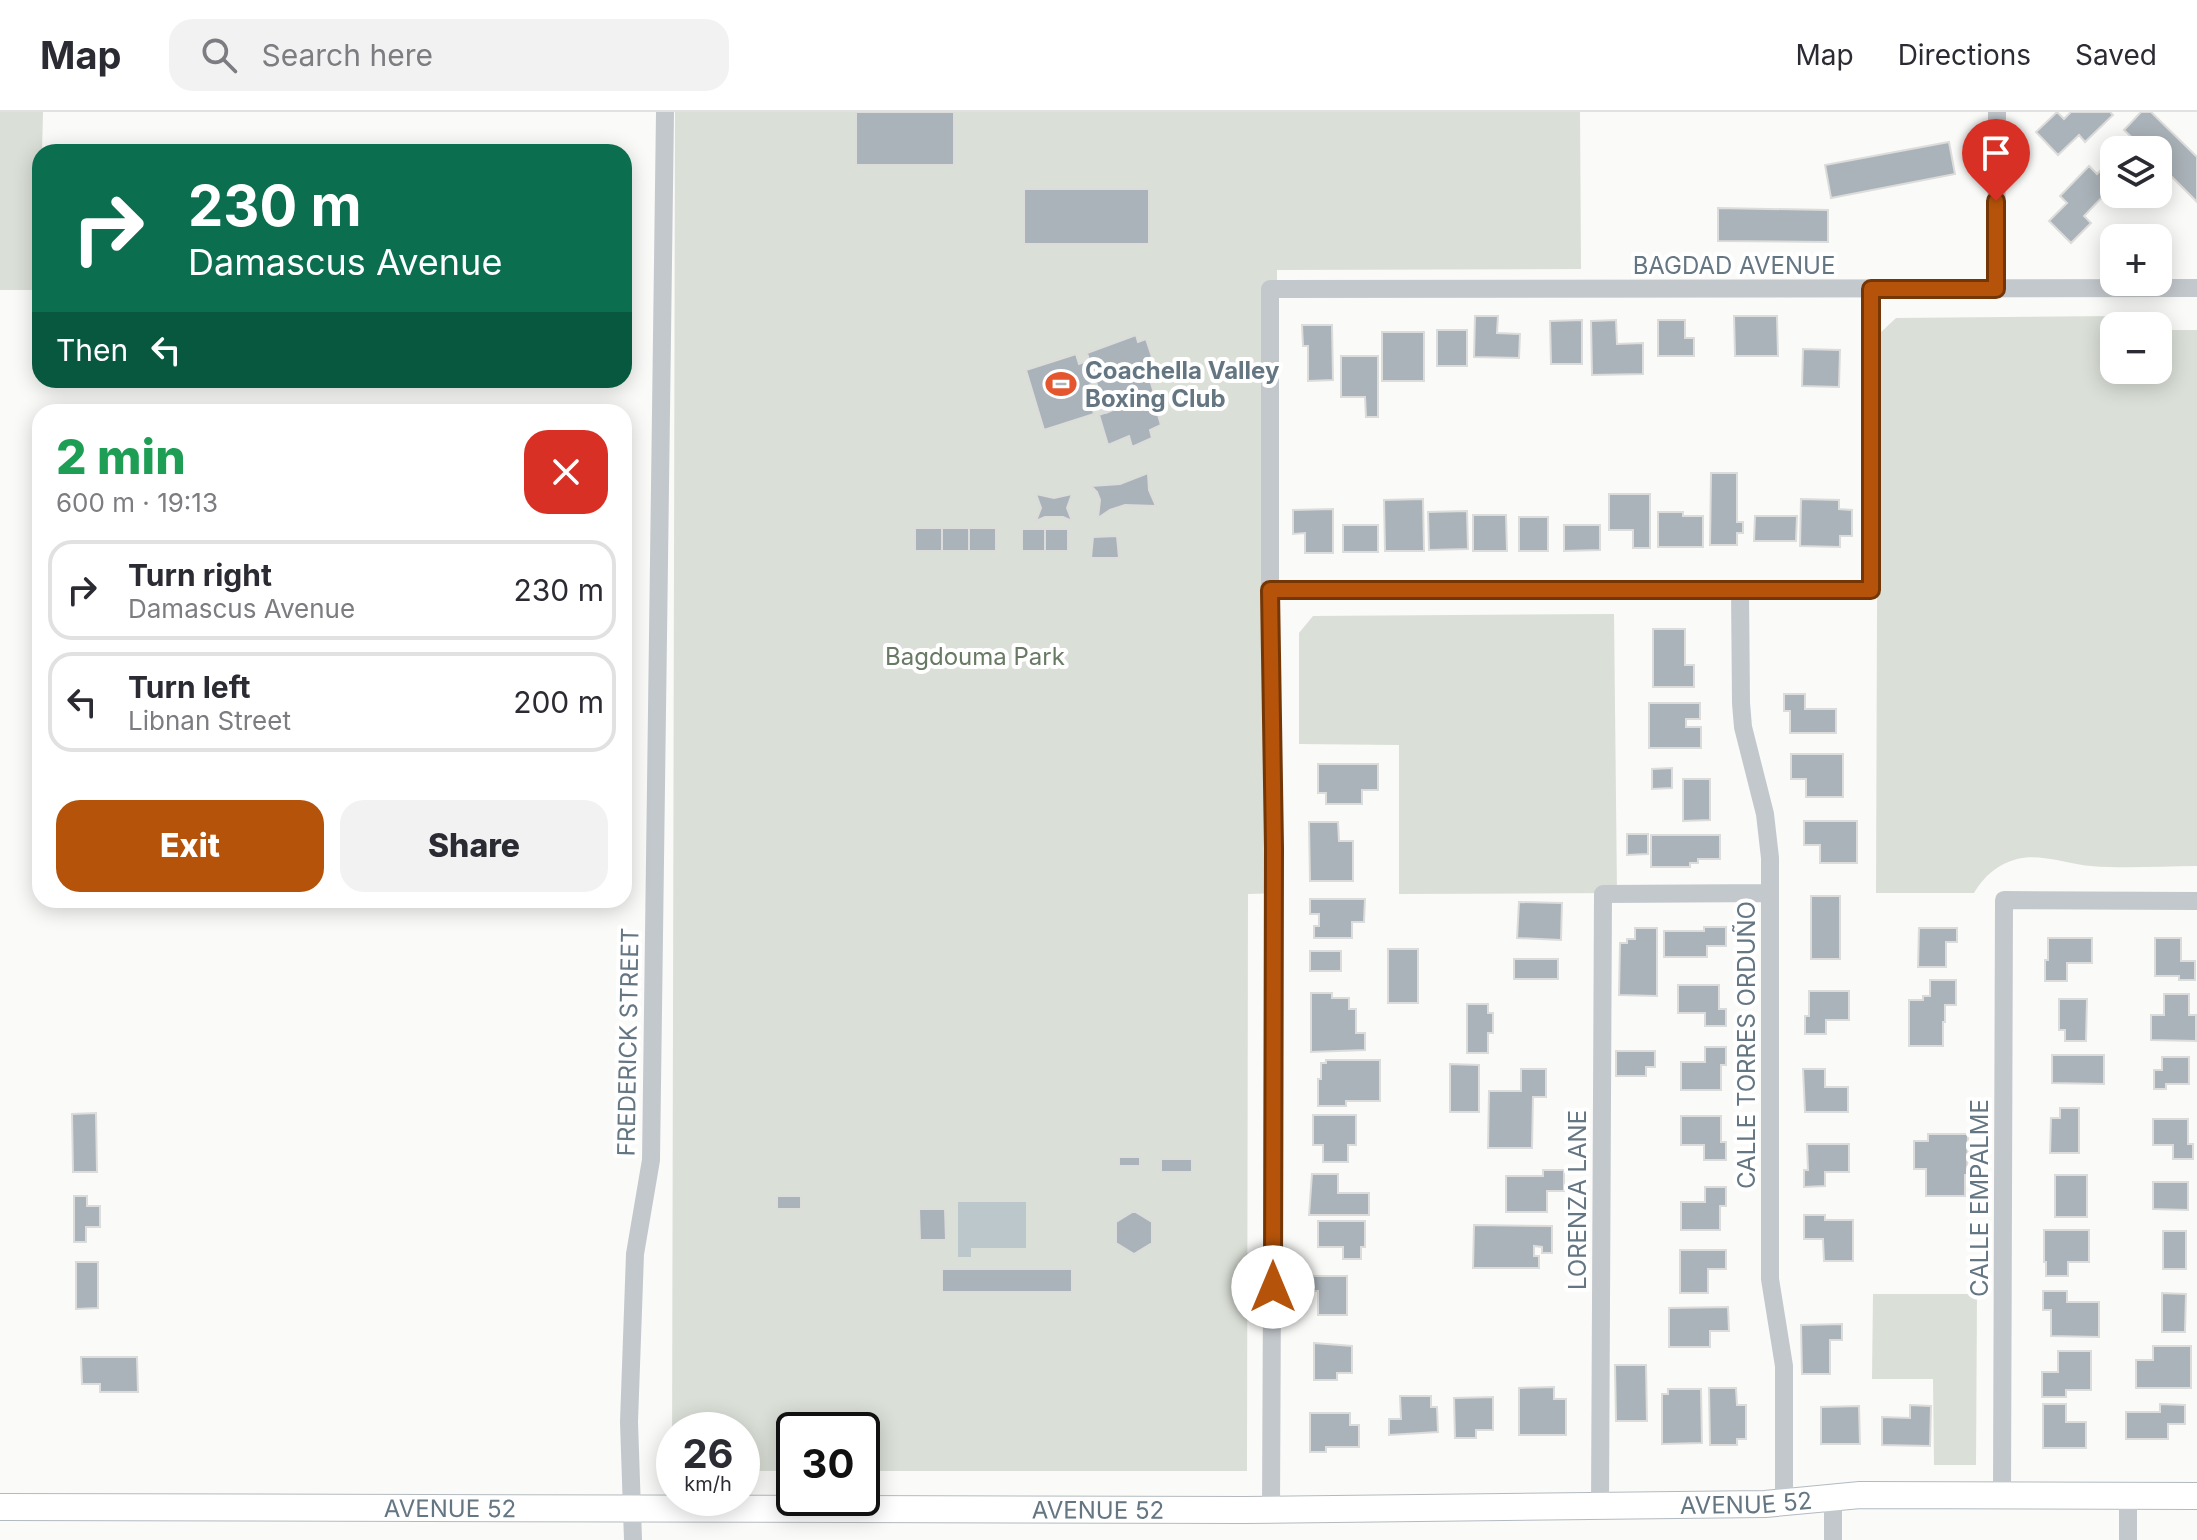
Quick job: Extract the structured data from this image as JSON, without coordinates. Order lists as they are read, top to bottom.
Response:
{
  "streets": {
    "main road": ["AVENUE 52"],
    "street": [
      "BAGDAD AVENUE",
      "FREDERICK STREET",
      "CALLE TORRES ORDUÑO",
      "CALLE EMPALME",
      "LORENZA LANE"
    ]
  },
  "crossings": [
    ["FREDERICK STREET", "AVENUE 52"],
    ["CALLE TORRES ORDUÑO", "LORENZA LANE"],
    ["CALLE TORRES ORDUÑO", "AVENUE 52"],
    ["CALLE EMPALME", "AVENUE 52"],
    ["LORENZA LANE", "AVENUE 52"]
  ],
  "parks": ["Bagdouma Park"],
  "places": {
    "sports": ["Coachella Valley Boxing Club"]
  },
  "page": {
    "header": "Map",
    "search": "Search here",
    "nav": ["Map", "Directions", "Saved"],
    "map_buttons": ["+", "−"],
    "turn": ["230 m", "Damascus Avenue"],
    "then": "Then",
    "heading": ["2 min", "600 m · 19:13"],
    "list": [
      {
        "name": "Turn right",
        "note": "Damascus Avenue",
        "value": "230 m"
      },
      {
        "name": "Turn left",
        "note": "Libnan Street",
        "value": "200 m"
      }
    ],
    "buttons": ["Exit", "Share"],
    "speed": "26 km/h",
    "limit": "30"
  }
}
